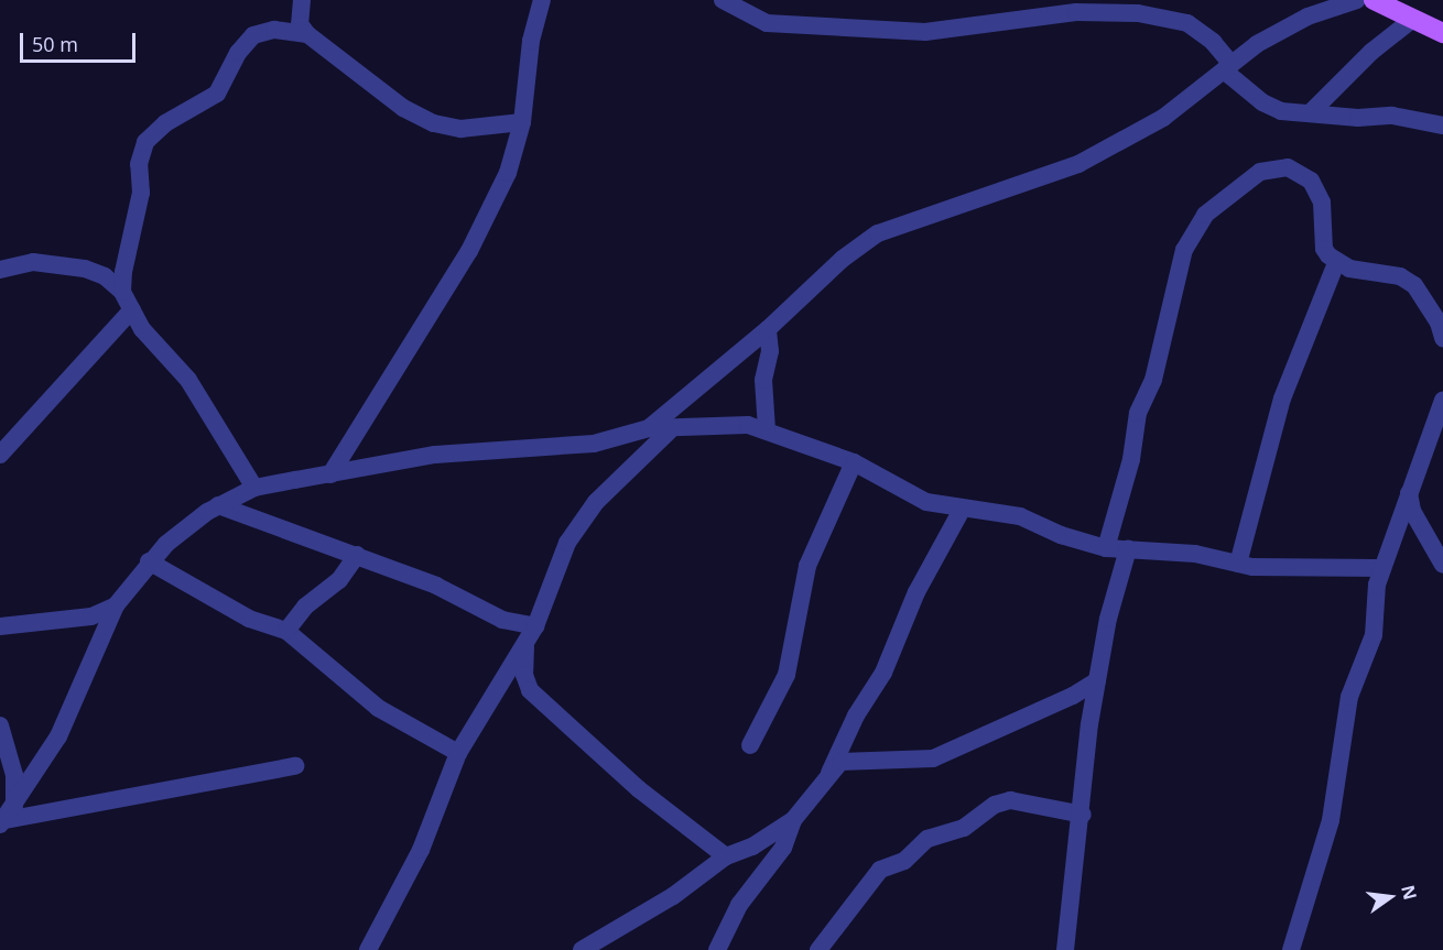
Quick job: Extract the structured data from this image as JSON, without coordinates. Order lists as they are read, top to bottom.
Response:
{
  "scale_bar": "50 m",
  "north": "right"
}
